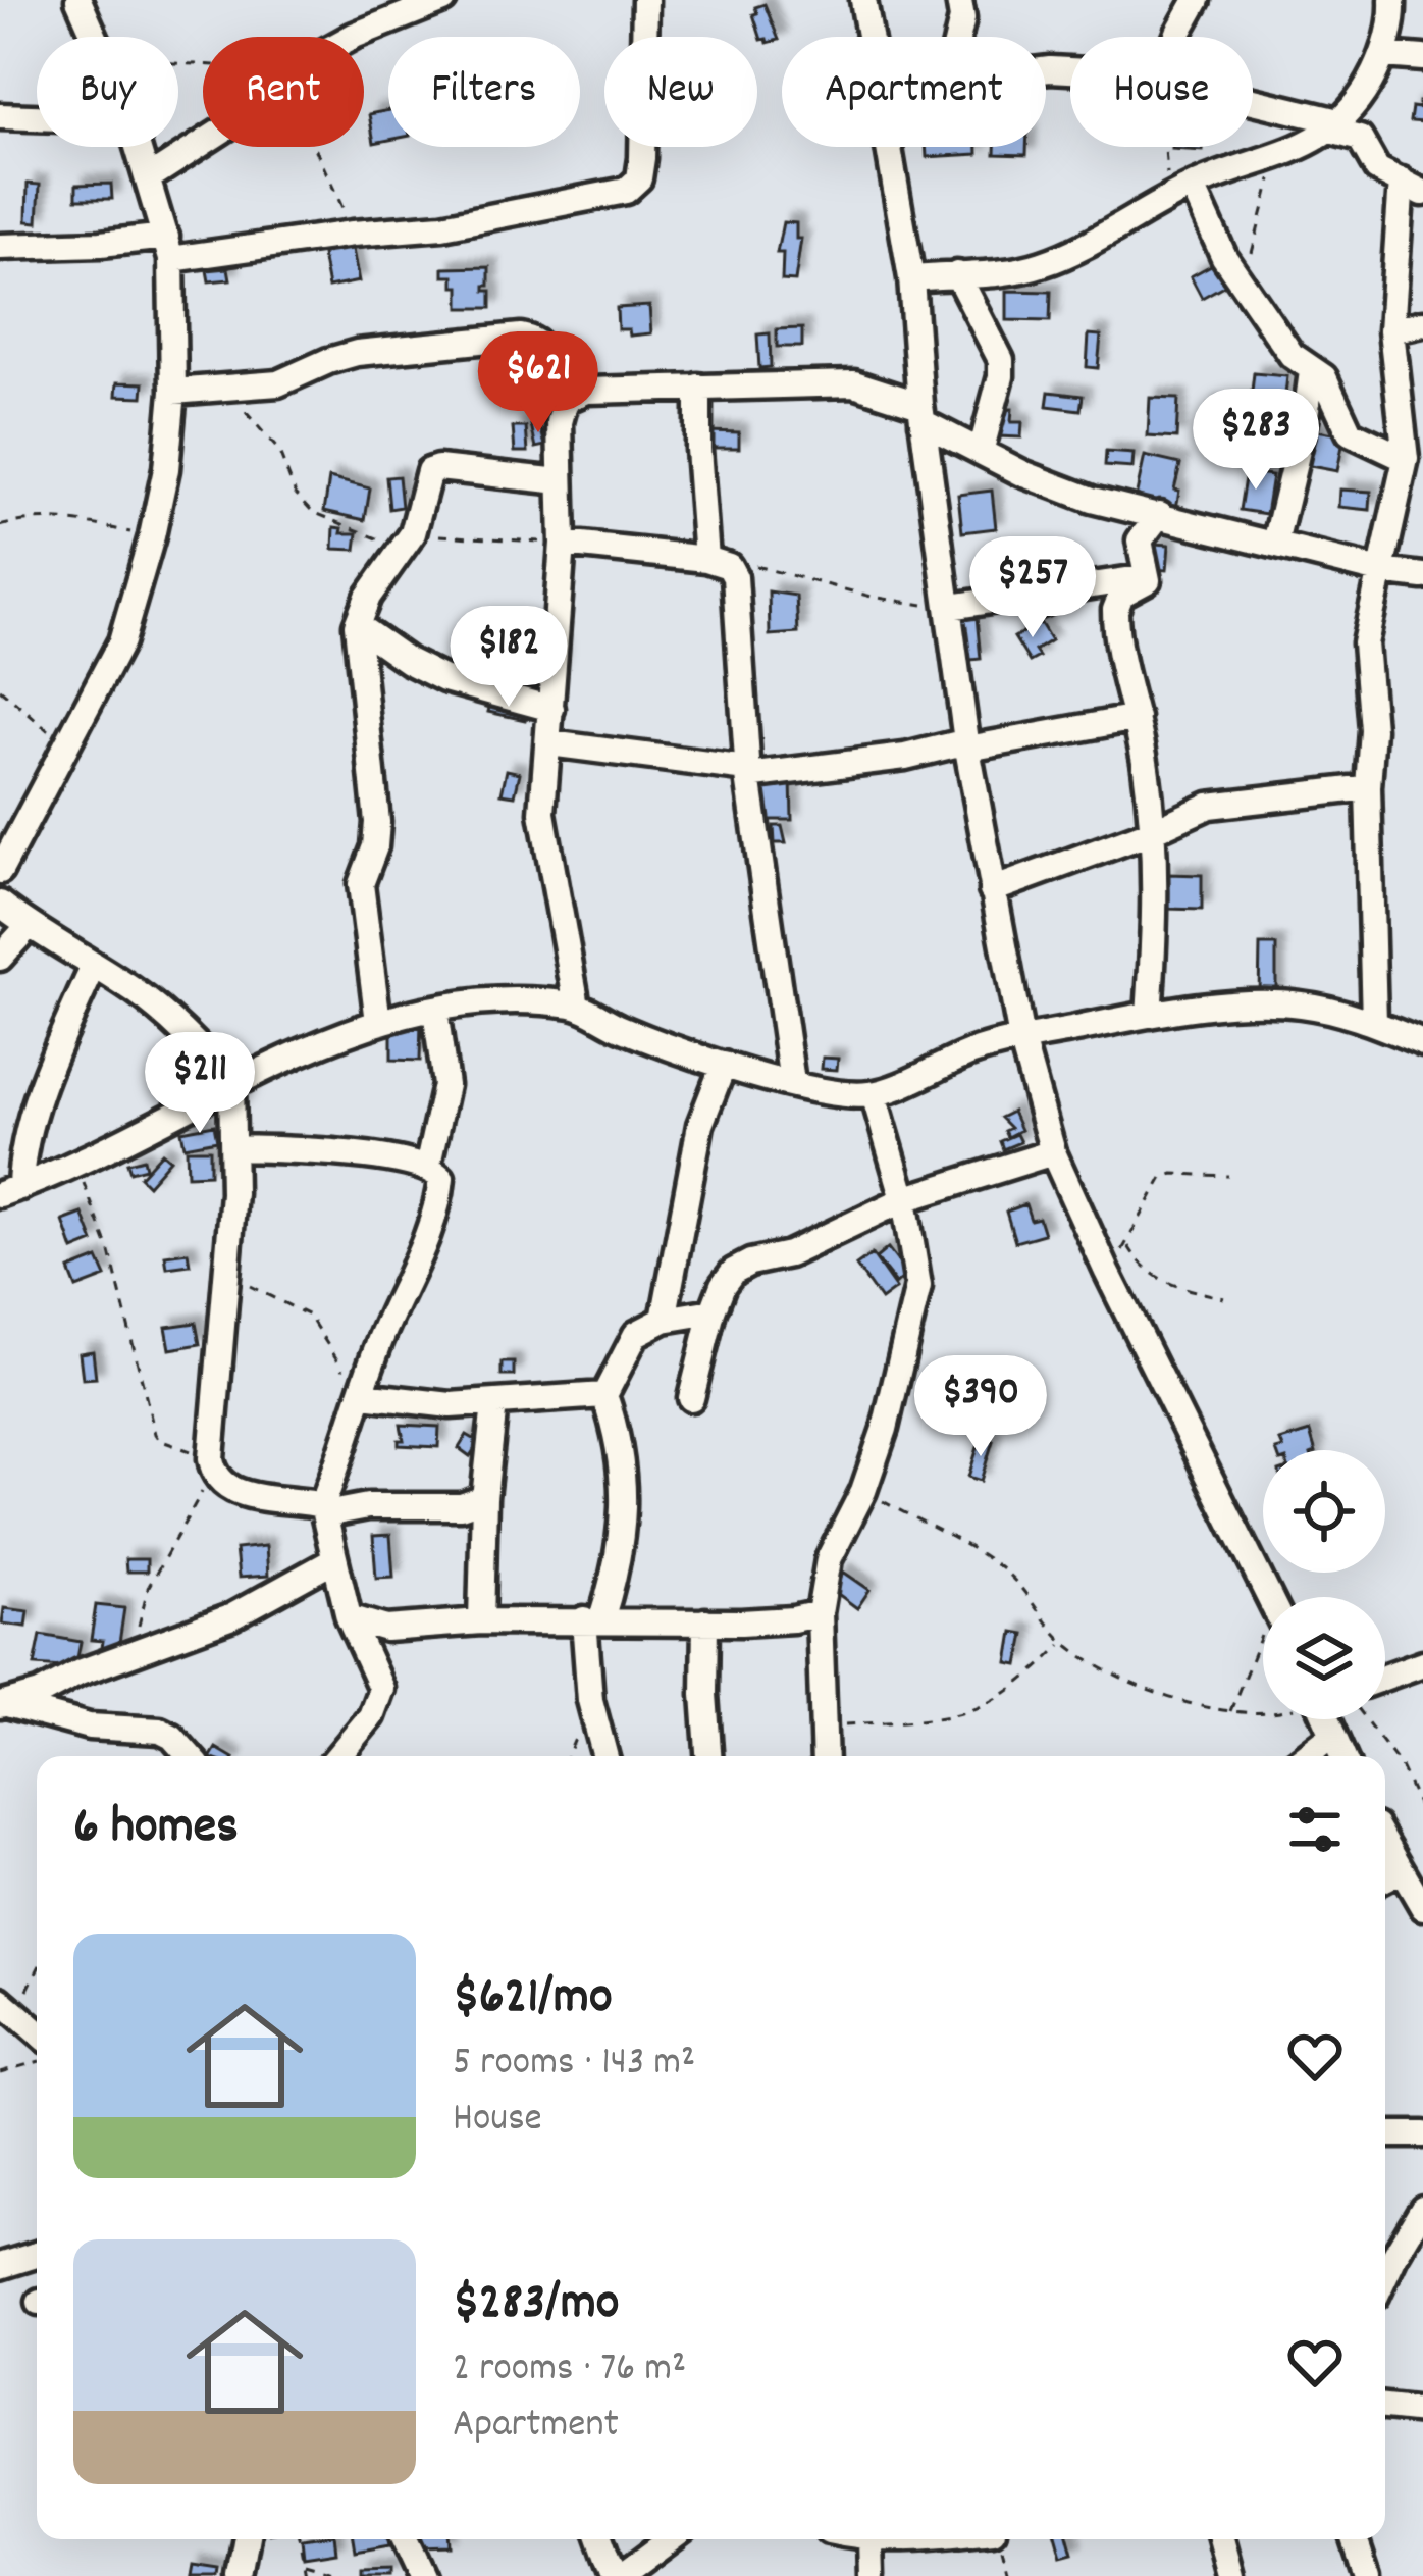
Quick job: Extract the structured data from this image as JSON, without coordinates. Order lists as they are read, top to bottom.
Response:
{
  "page": {
    "chip": [
      "Buy",
      "Rent",
      "Filters",
      "New",
      "Apartment",
      "House"
    ],
    "price": [
      "$621",
      "$283",
      "$257",
      "$182",
      "$211",
      "$390"
    ],
    "heading": "6 homes",
    "list": [
      {
        "name": "$621/mo",
        "note": "5 rooms · 143 m² · House"
      },
      {
        "name": "$283/mo",
        "note": "2 rooms · 76 m² · Apartment"
      }
    ]
  }
}
